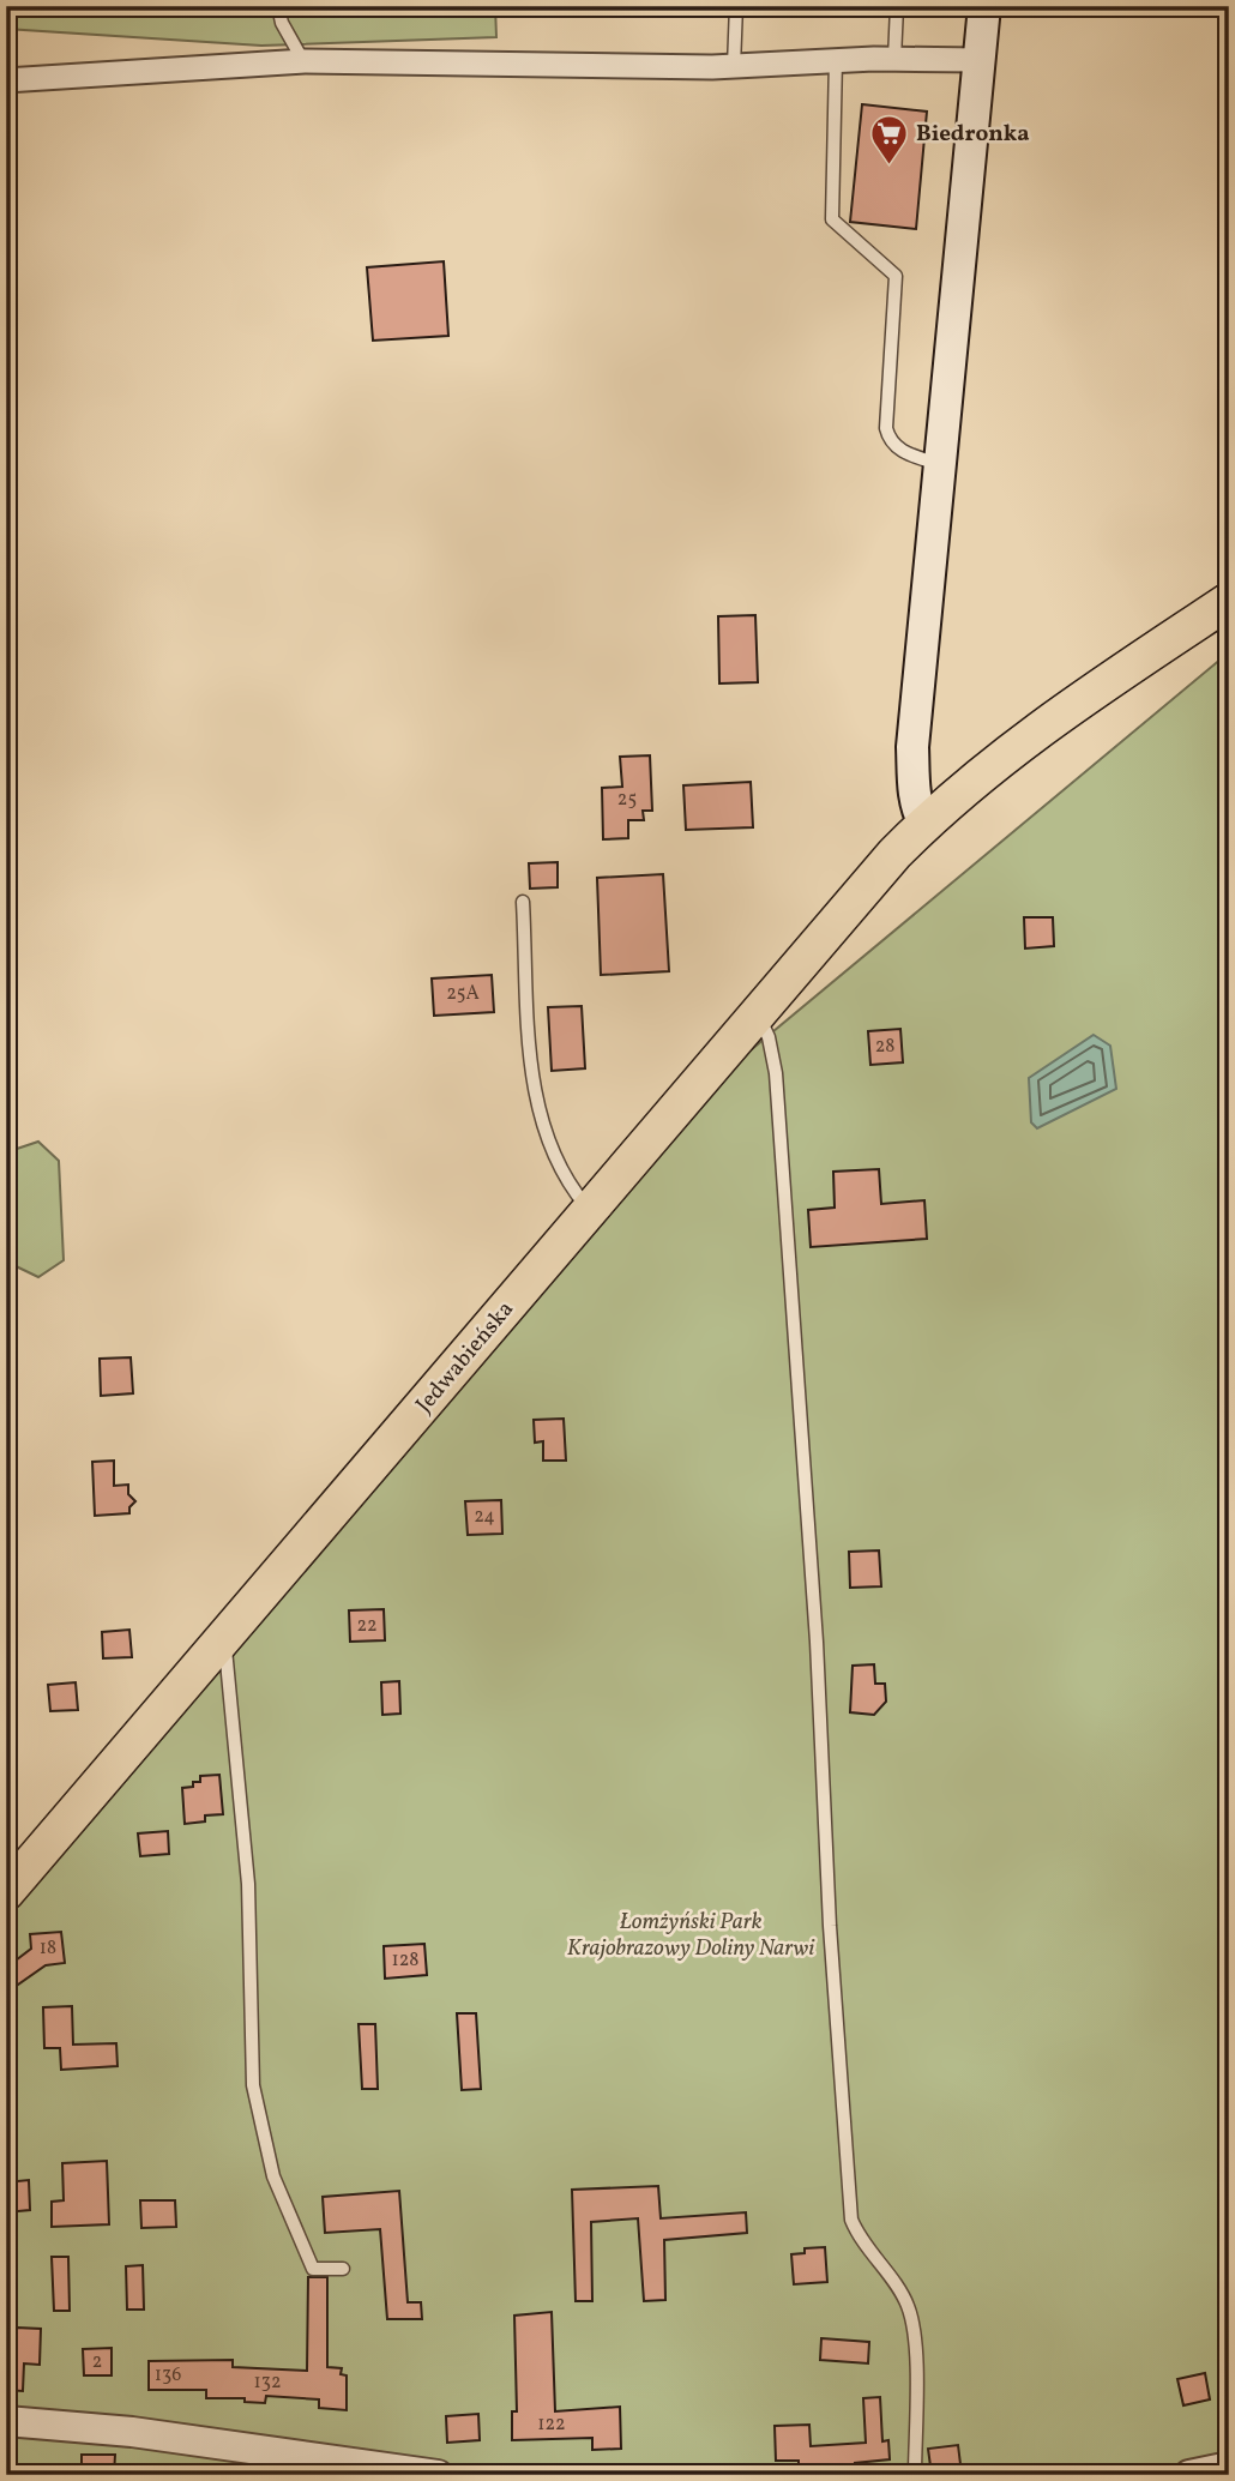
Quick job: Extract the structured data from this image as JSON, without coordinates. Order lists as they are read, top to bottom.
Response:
{
  "streets": {
    "main road": ["Jedwabieńska"]
  },
  "parks": ["Łomżyński Park Krajobrazowy Doliny Narwi"],
  "places": {
    "supermarket": ["Biedronka"]
  },
  "house_numbers": [
    "25",
    "25A",
    "28",
    "24",
    "22",
    "18",
    "128",
    "2",
    "136",
    "132",
    "122"
  ]
}
